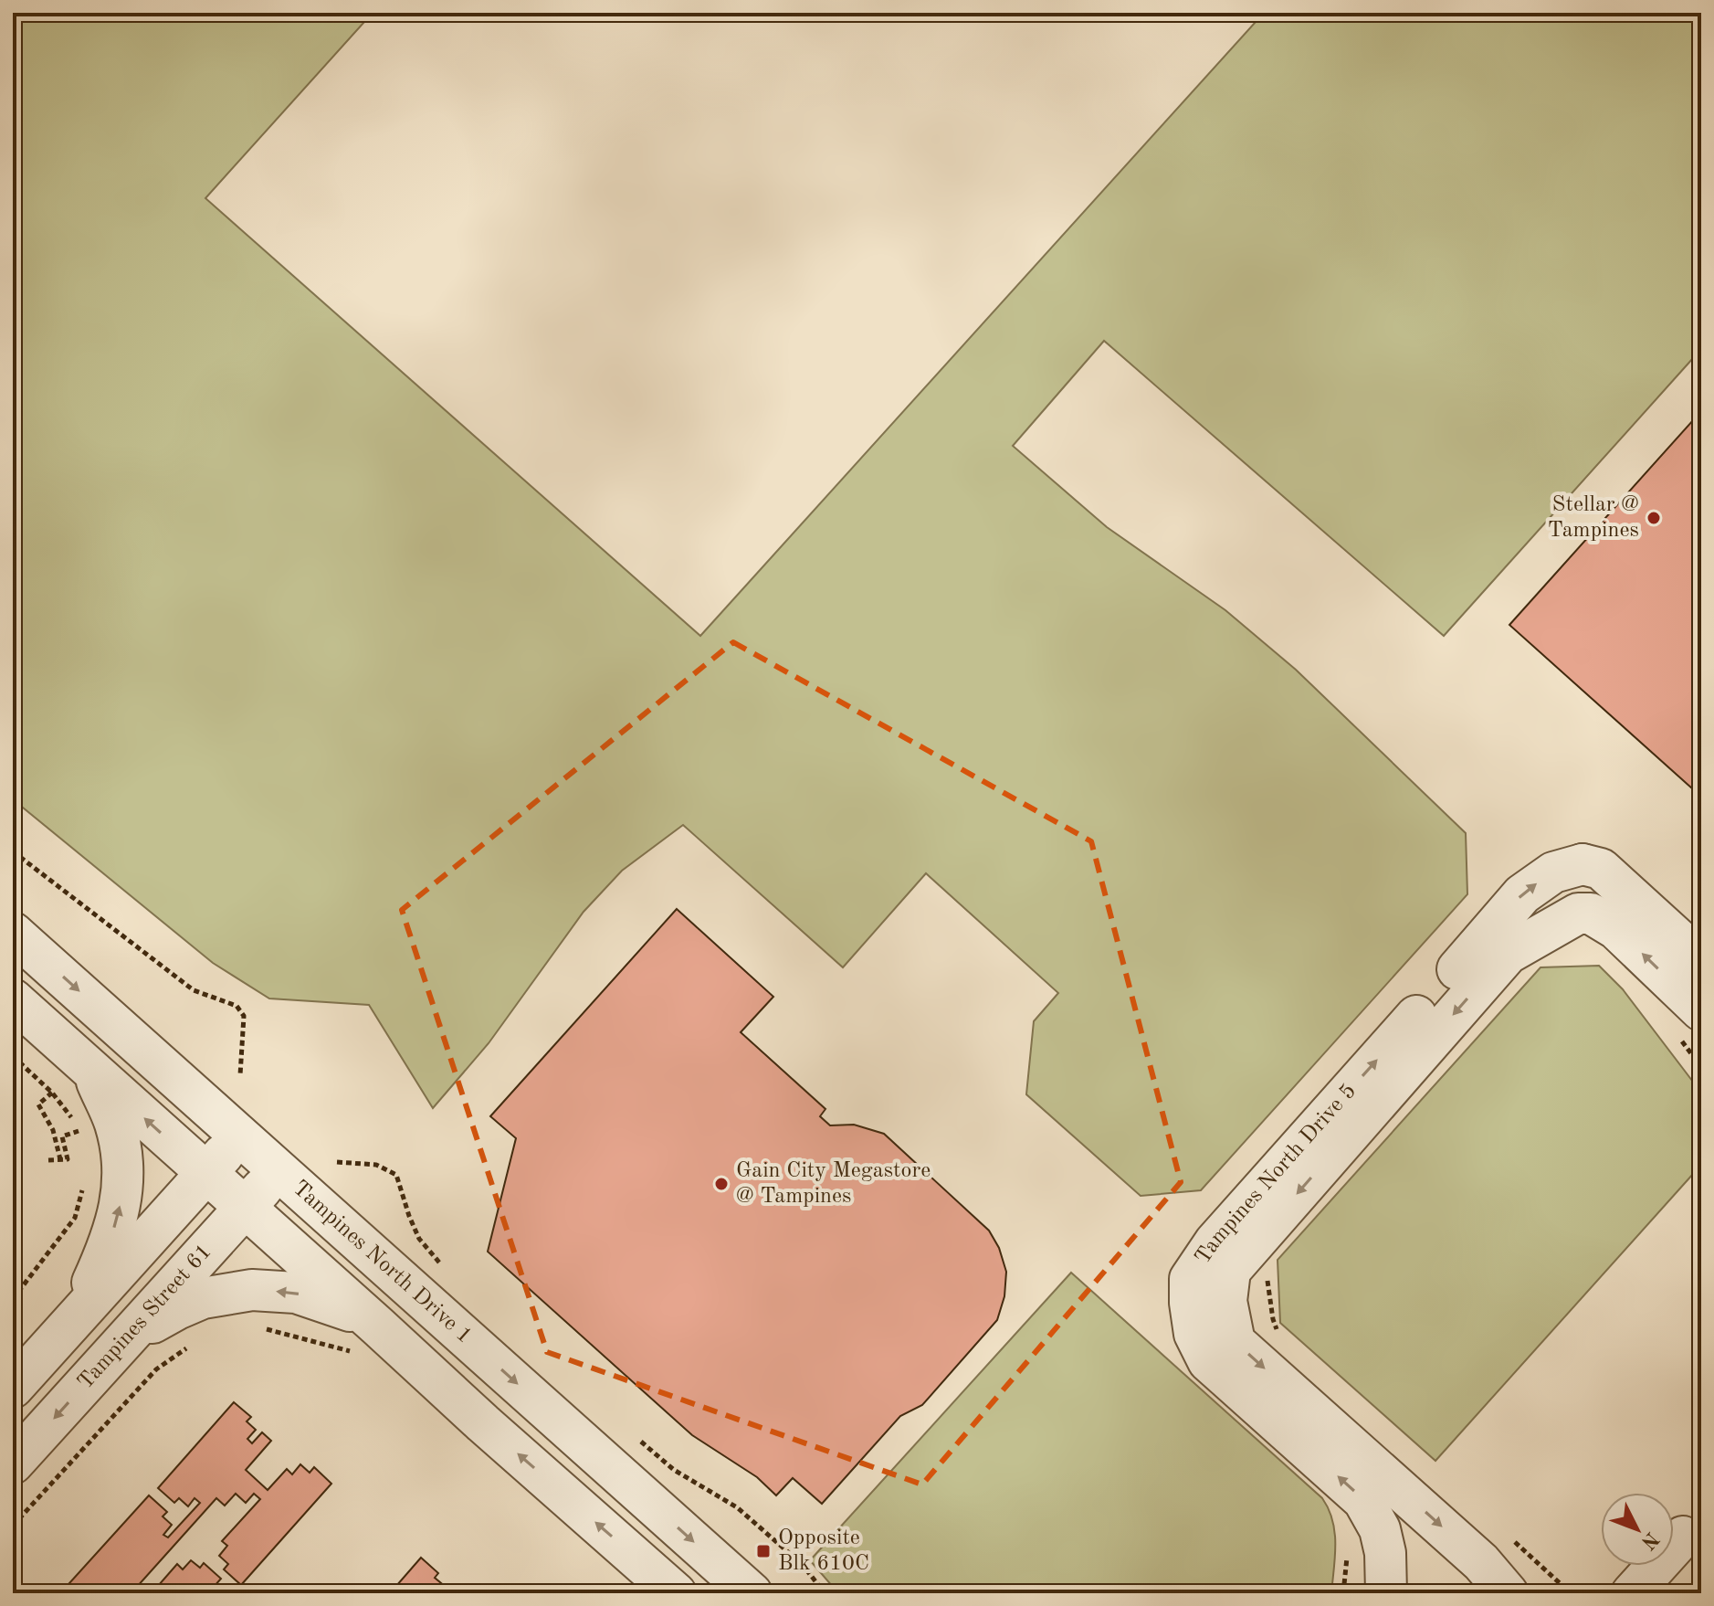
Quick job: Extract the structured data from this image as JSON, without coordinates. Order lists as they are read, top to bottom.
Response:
{
  "streets": {
    "street": ["Tampines North Drive 5", "Tampines North Drive 1", "Tampines Street 61"]
  },
  "crossings": [
    ["Tampines North Drive 1", "Tampines Street 61"]
  ],
  "places": {
    "other": ["Stellar @ Tampines", "Gain City Megastore @ Tampines"],
    "transit": ["Opposite Blk 610C"]
  },
  "north": "bottom right"
}
